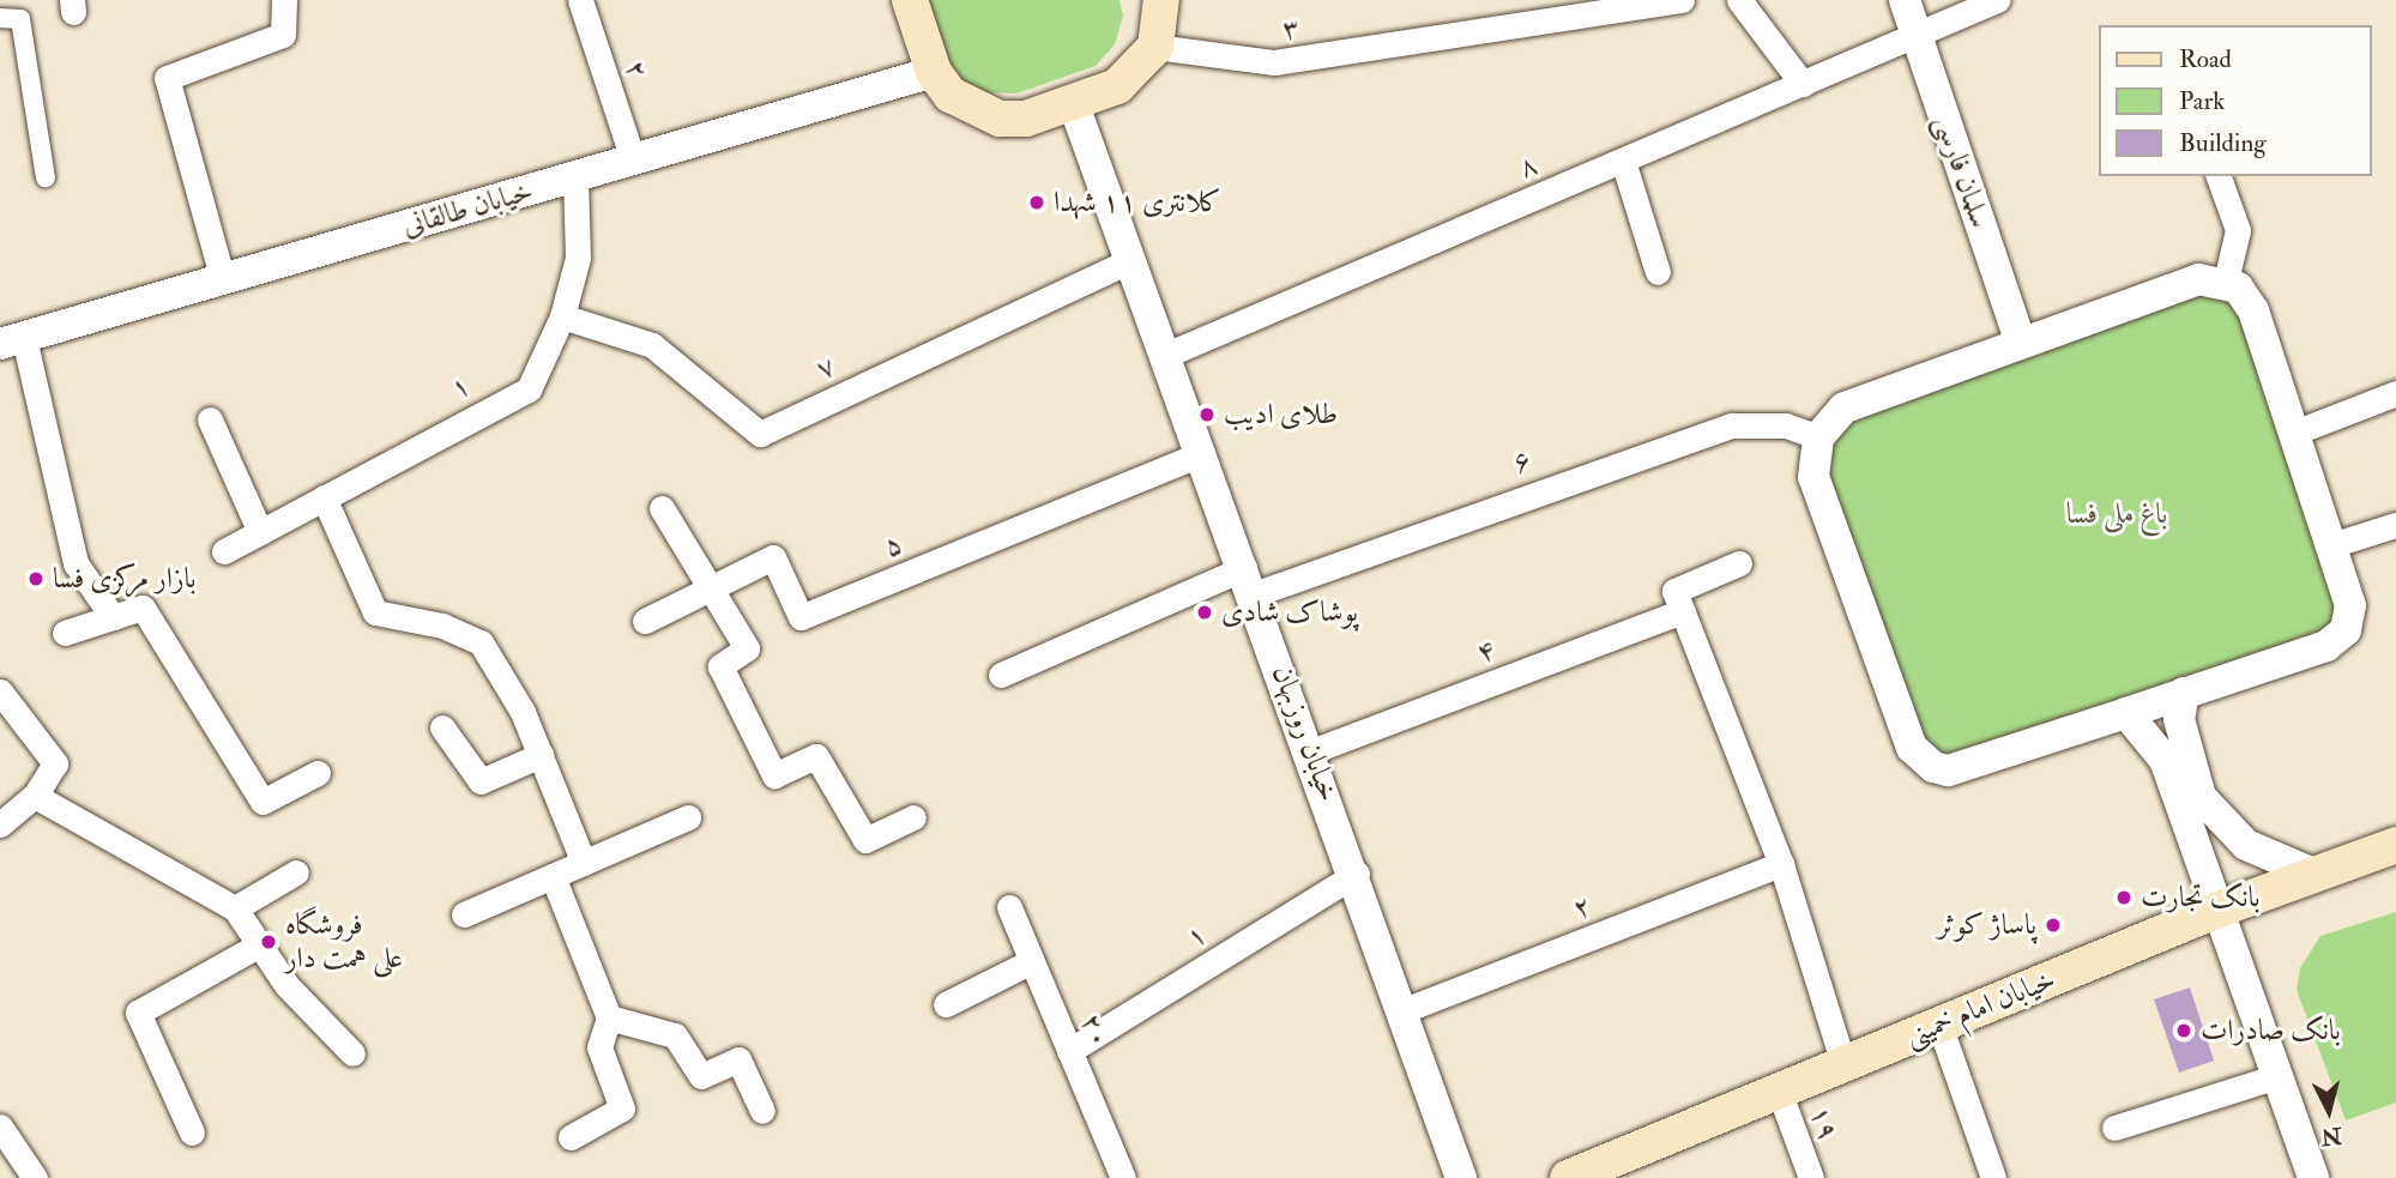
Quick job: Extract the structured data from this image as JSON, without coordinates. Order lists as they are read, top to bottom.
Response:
{
  "streets": {
    "main road": ["خیابان امام خمینی"],
    "street": [
      "۳",
      "۲",
      "۸",
      "سلمان فارسی",
      "خیابان طالقانی",
      "۷",
      "۱",
      "۶",
      "۵",
      "۴",
      "خیابان روزبهان",
      "۲۰",
      "۱۹"
    ]
  },
  "crossings": [
    ["۲", "خیابان طالقانی"],
    ["۲", "خیابان روزبهان"],
    ["۸", "سلمان فارسی"],
    ["۸", "خیابان روزبهان"],
    ["خیابان طالقانی", "۱"],
    ["۷", "۱"],
    ["۷", "خیابان روزبهان"],
    ["۱", "خیابان روزبهان"],
    ["۱", "۲۰"],
    ["۶", "خیابان روزبهان"],
    ["۵", "خیابان روزبهان"],
    ["۴", "خیابان روزبهان"],
    ["خیابان امام خمینی", "۱۹"]
  ],
  "parks": ["باغ ملی فسا"],
  "places": [
    "کلانتری ۱۱ شهدا",
    "طلای ادیب",
    "بازار مرکزی فسا",
    "پوشاک شادی",
    "بانک تجارت",
    "پاساژ کوثر",
    "فروشگاه علی همت دار",
    "بانک صادرات"
  ],
  "legend": ["Road", "Park", "Building"],
  "north": "bottom"
}
